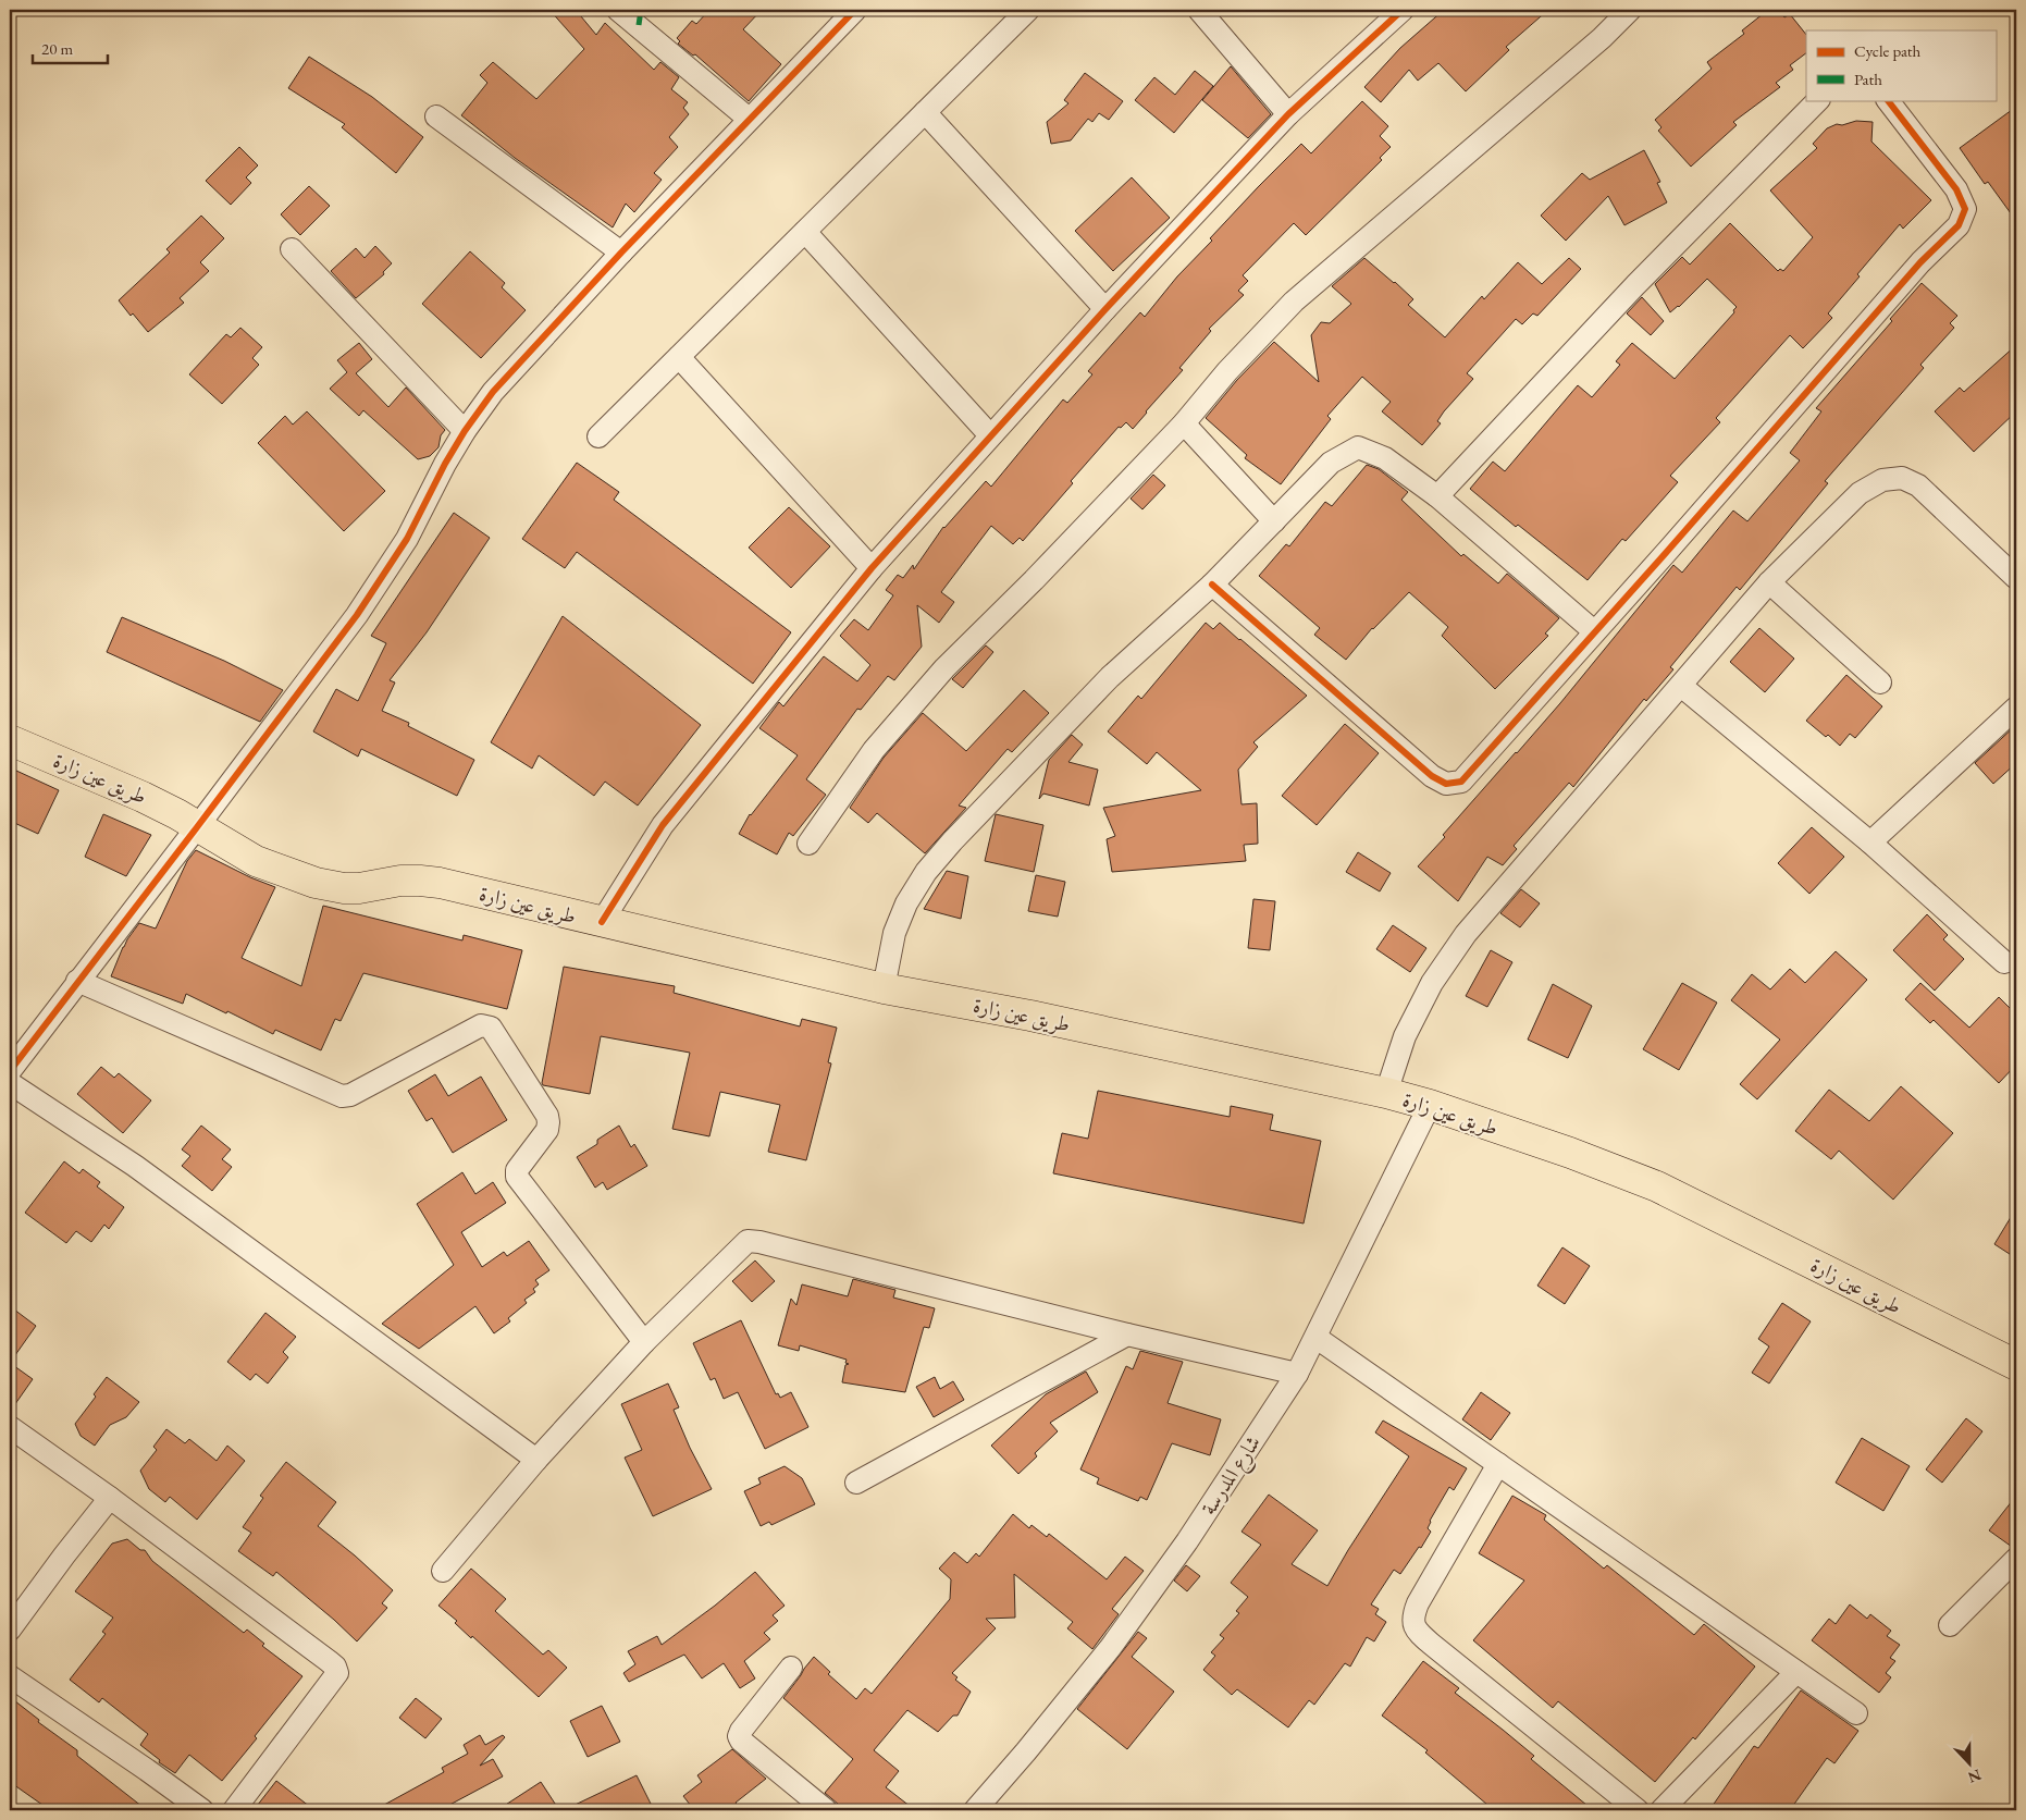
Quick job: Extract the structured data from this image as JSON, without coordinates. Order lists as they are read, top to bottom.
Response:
{
  "streets": {
    "main road": ["طريق عين زارة"],
    "street": ["شارع المدرسة"]
  },
  "crossings": [
    ["طريق عين زارة", "شارع المدرسة"]
  ],
  "legend": ["Cycle path", "Path"],
  "scale_bar": "20 m",
  "north": "bottom"
}
